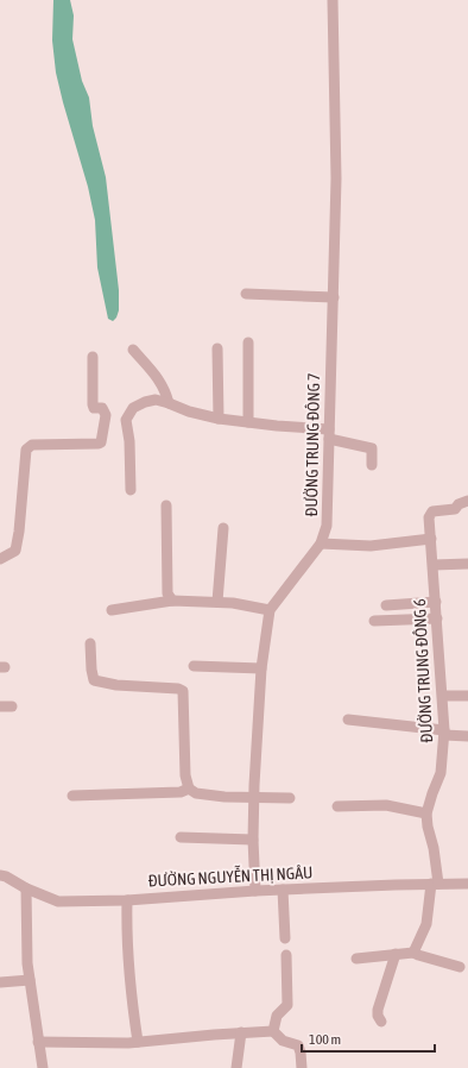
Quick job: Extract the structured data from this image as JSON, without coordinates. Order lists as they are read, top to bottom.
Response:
{
  "streets": {
    "street": ["ĐƯỜNG TRUNG ĐÔNG 7", "ĐƯỜNG TRUNG ĐÔNG 6", "ĐƯỜNG NGUYỄN THỊ NGÂU"]
  },
  "crossings": [
    ["ĐƯỜNG TRUNG ĐÔNG 7", "ĐƯỜNG NGUYỄN THỊ NGÂU"],
    ["ĐƯỜNG TRUNG ĐÔNG 6", "ĐƯỜNG NGUYỄN THỊ NGÂU"]
  ],
  "scale_bar": "100 m"
}
